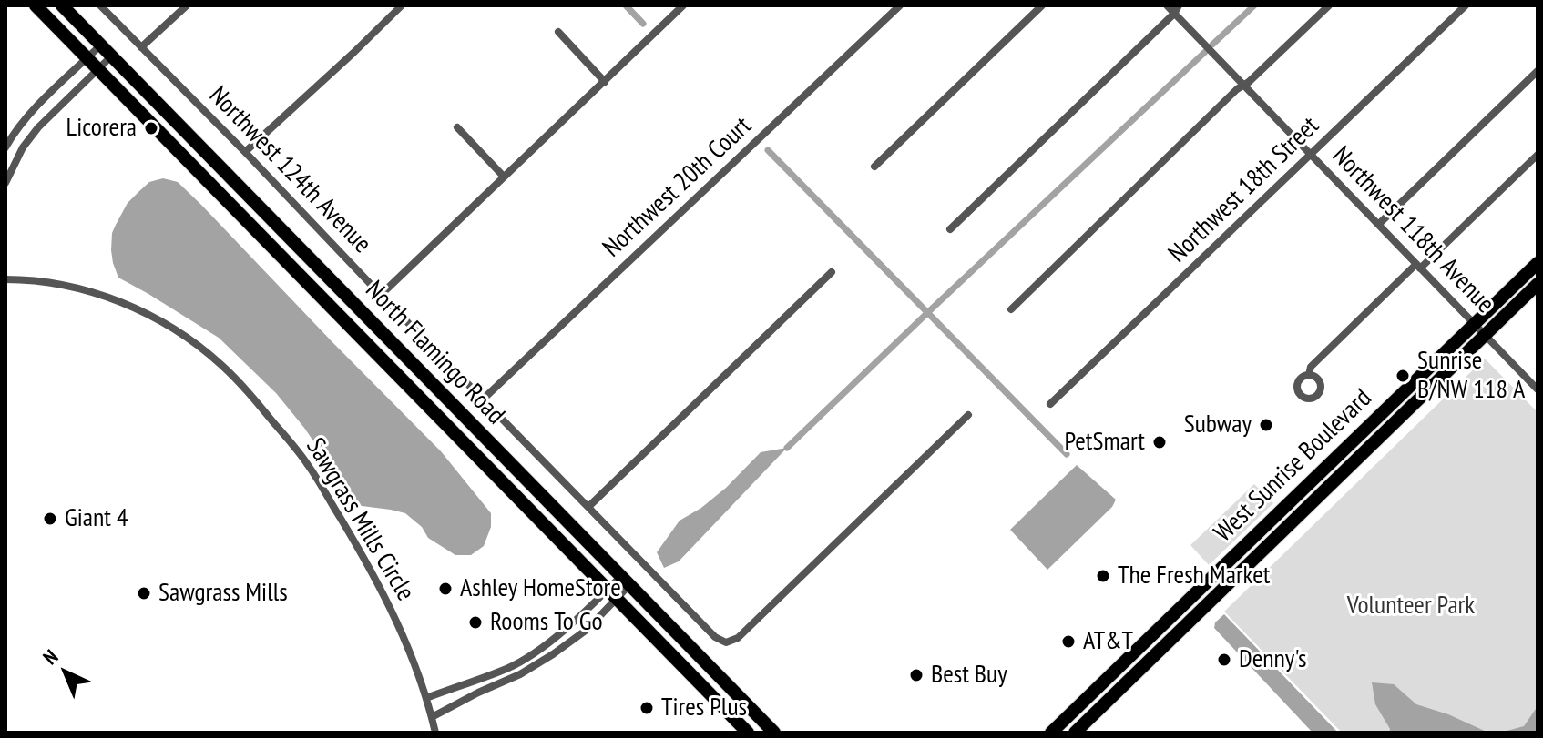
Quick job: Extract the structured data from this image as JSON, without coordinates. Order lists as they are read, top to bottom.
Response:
{
  "streets": {
    "highway": ["North Flamingo Road", "West Sunrise Boulevard"],
    "street": [
      "Northwest 124th Avenue",
      "Northwest 20th Court",
      "Northwest 18th Street",
      "Northwest 118th Avenue",
      "Sawgrass Mills Circle"
    ]
  },
  "crossings": [
    ["Northwest 124th Avenue", "Northwest 20th Court"],
    ["Northwest 18th Street", "Northwest 118th Avenue"],
    ["Northwest 118th Avenue", "West Sunrise Boulevard"]
  ],
  "parks": ["Volunteer Park"],
  "places": [
    "Licorera",
    "Sunrise B/NW 118 A",
    "Subway",
    "PetSmart",
    "Giant 4",
    "The Fresh Market",
    "Ashley HomeStore",
    "Sawgrass Mills",
    "Rooms To Go",
    "AT&T",
    "Denny's",
    "Best Buy",
    "Tires Plus"
  ],
  "north": "top left"
}
